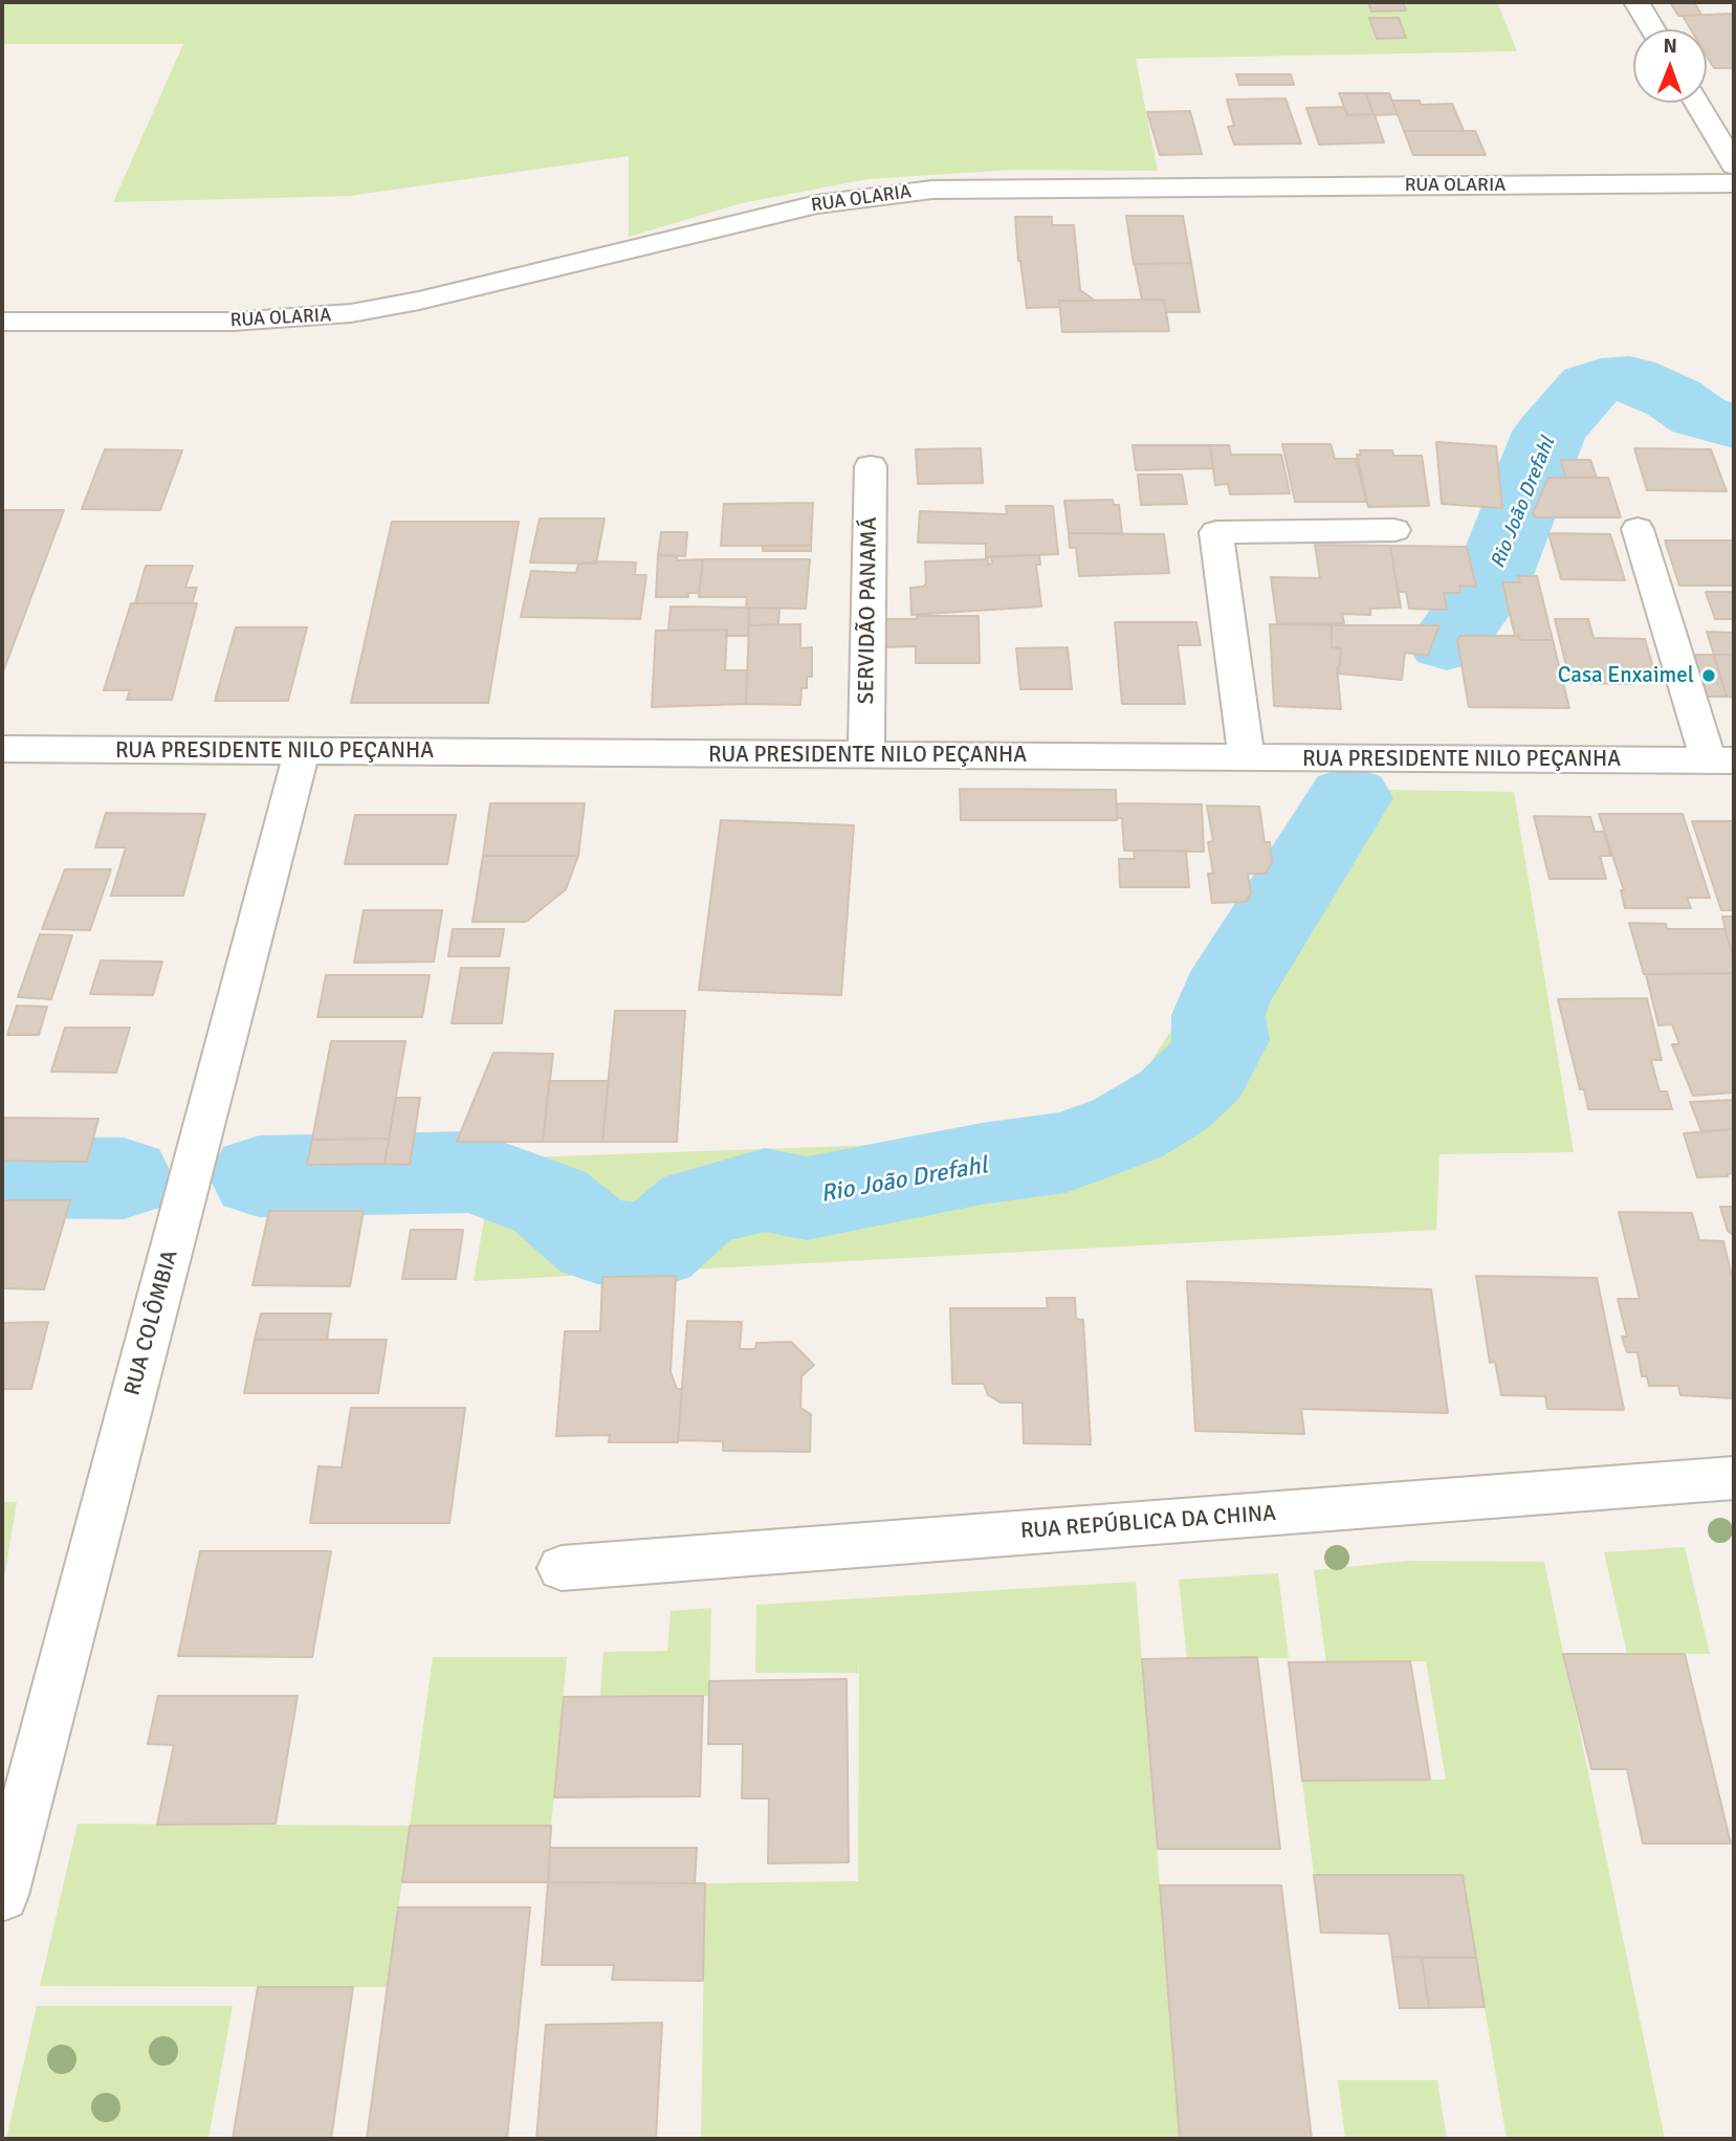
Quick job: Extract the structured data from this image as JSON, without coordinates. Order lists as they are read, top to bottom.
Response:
{
  "streets": {
    "street": [
      "RUA OLARIA",
      "SERVIDÃO PANAMÁ",
      "RUA PRESIDENTE NILO PEÇANHA",
      "RUA COLÔMBIA",
      "RUA REPÚBLICA DA CHINA"
    ]
  },
  "crossings": [
    ["SERVIDÃO PANAMÁ", "RUA PRESIDENTE NILO PEÇANHA"],
    ["RUA PRESIDENTE NILO PEÇANHA", "RUA COLÔMBIA"]
  ],
  "water": ["Rio João Drefahl"],
  "places": ["Casa Enxaimel"],
  "north": "top"
}
